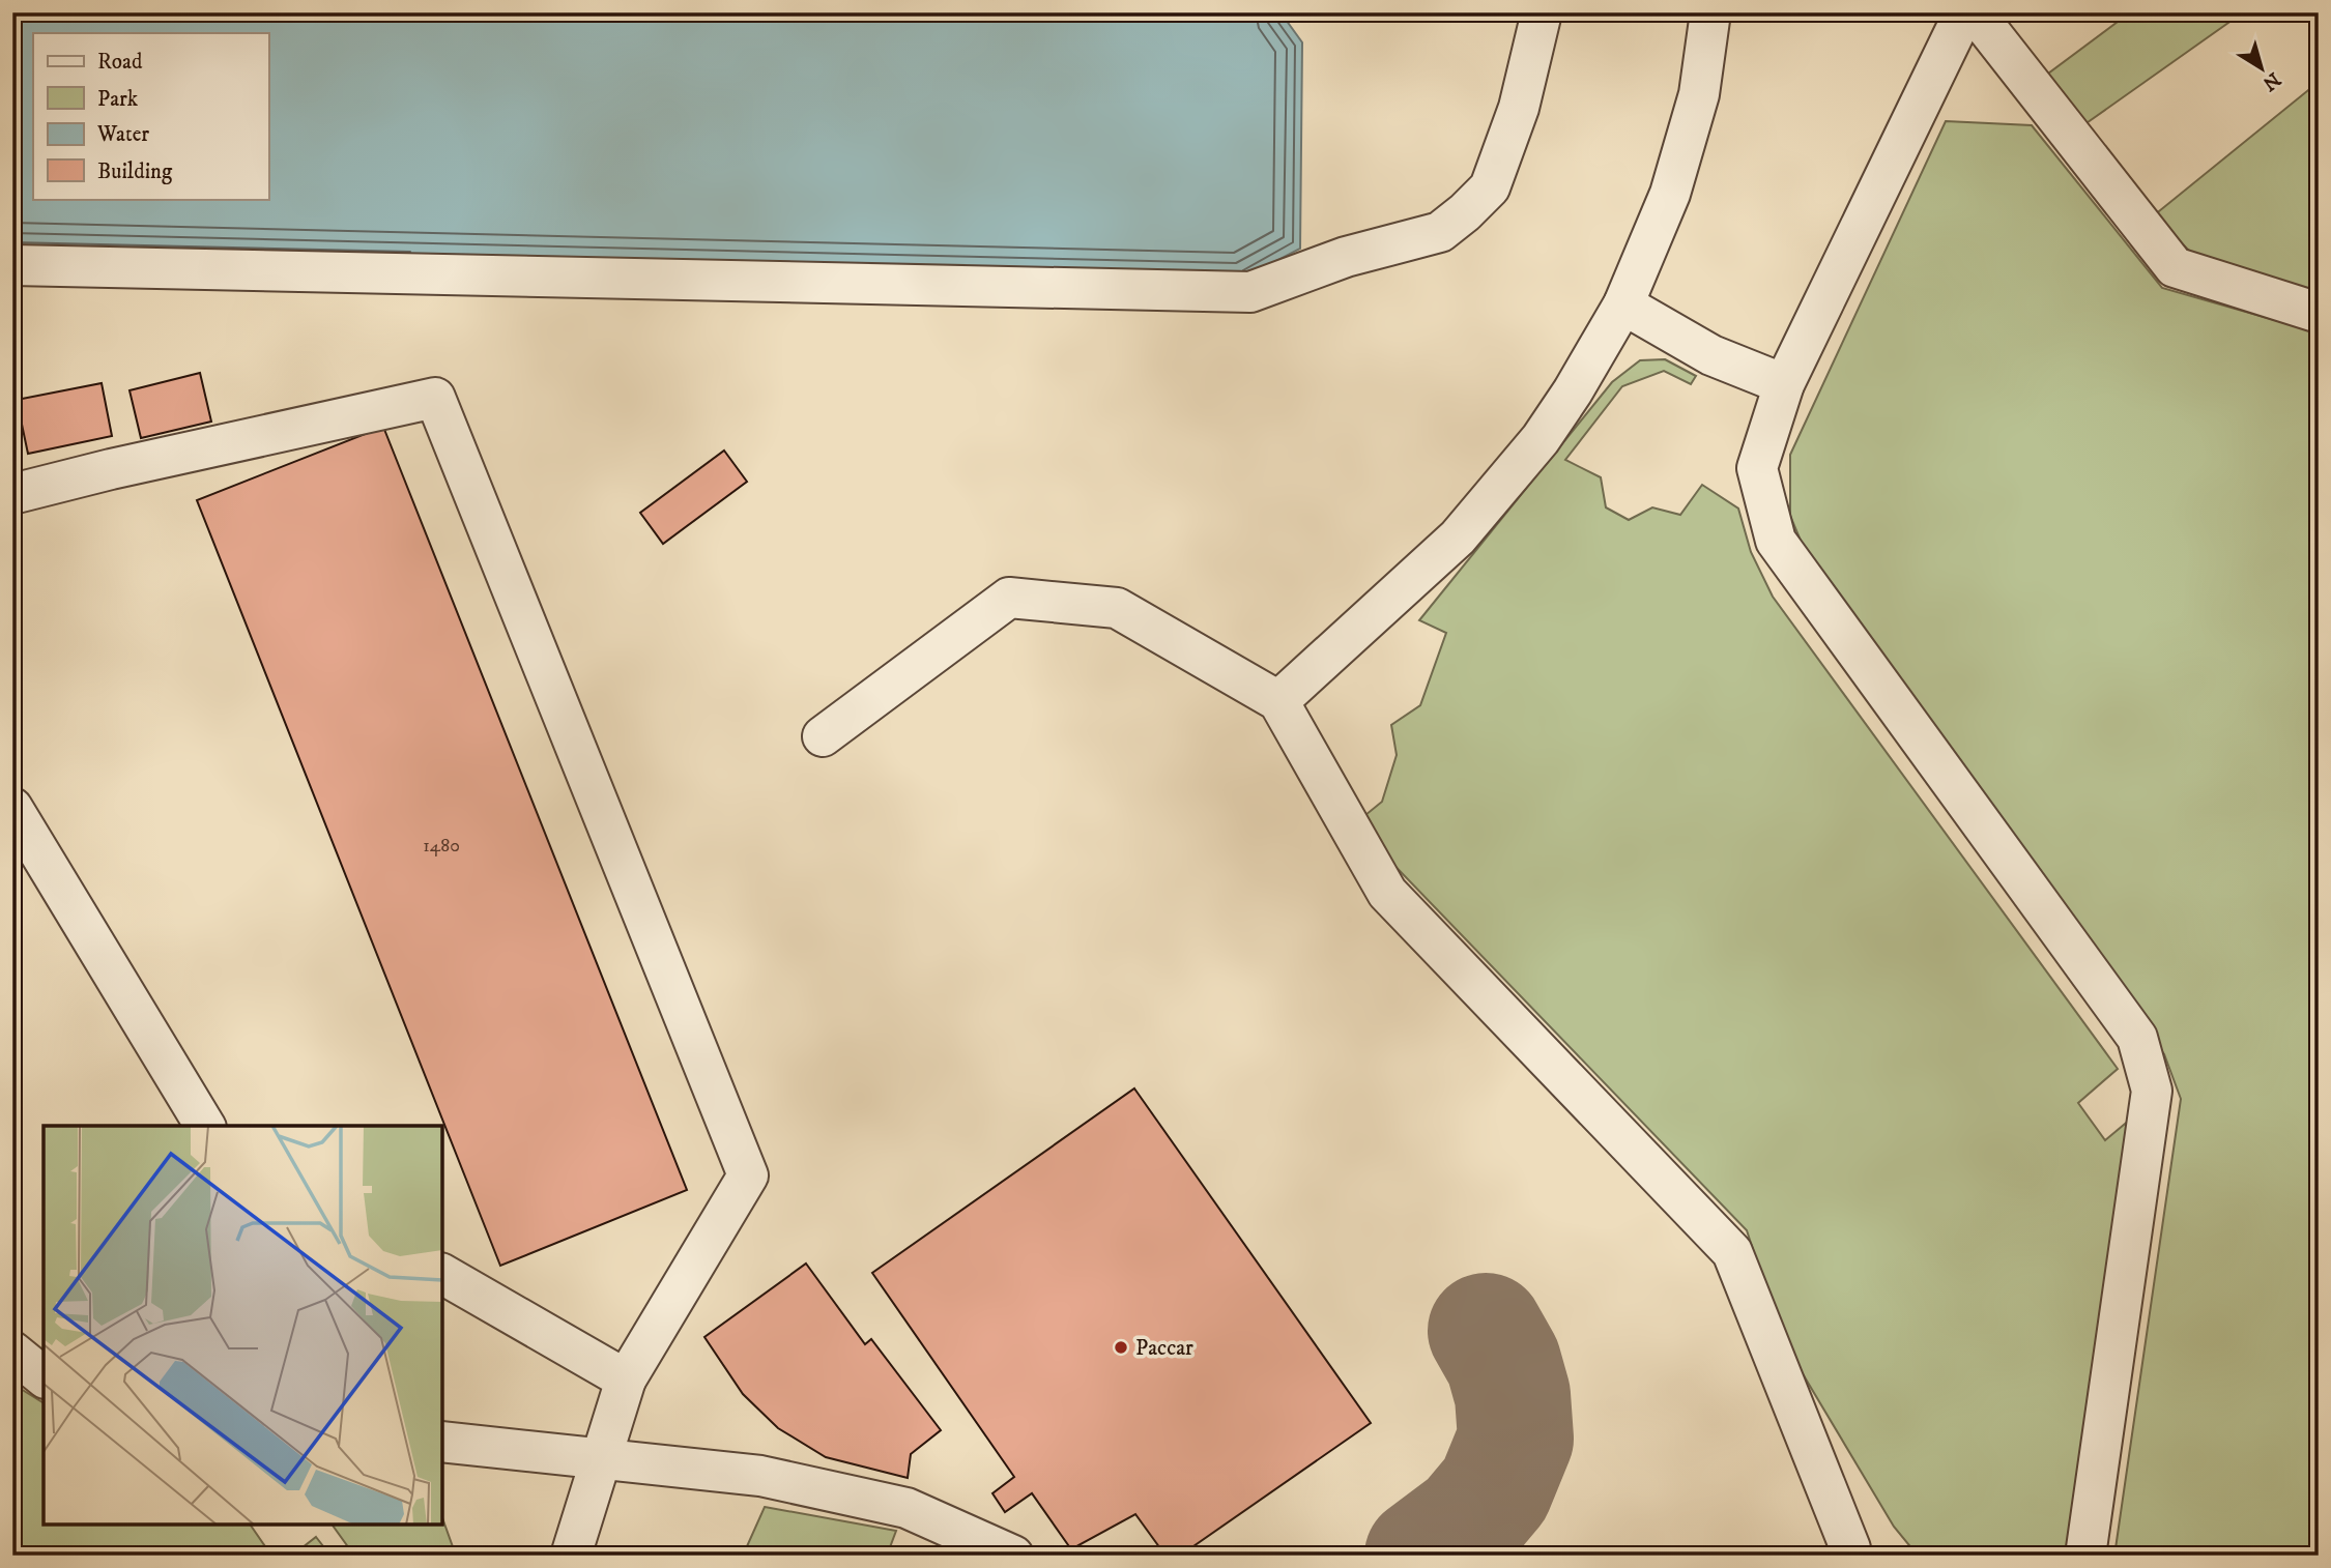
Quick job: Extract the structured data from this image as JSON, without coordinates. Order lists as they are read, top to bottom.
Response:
{
  "places": ["Paccar"],
  "house_numbers": ["1480"],
  "legend": [
    "Road",
    "Park",
    "Water",
    "Building"
  ],
  "north": "bottom right"
}
